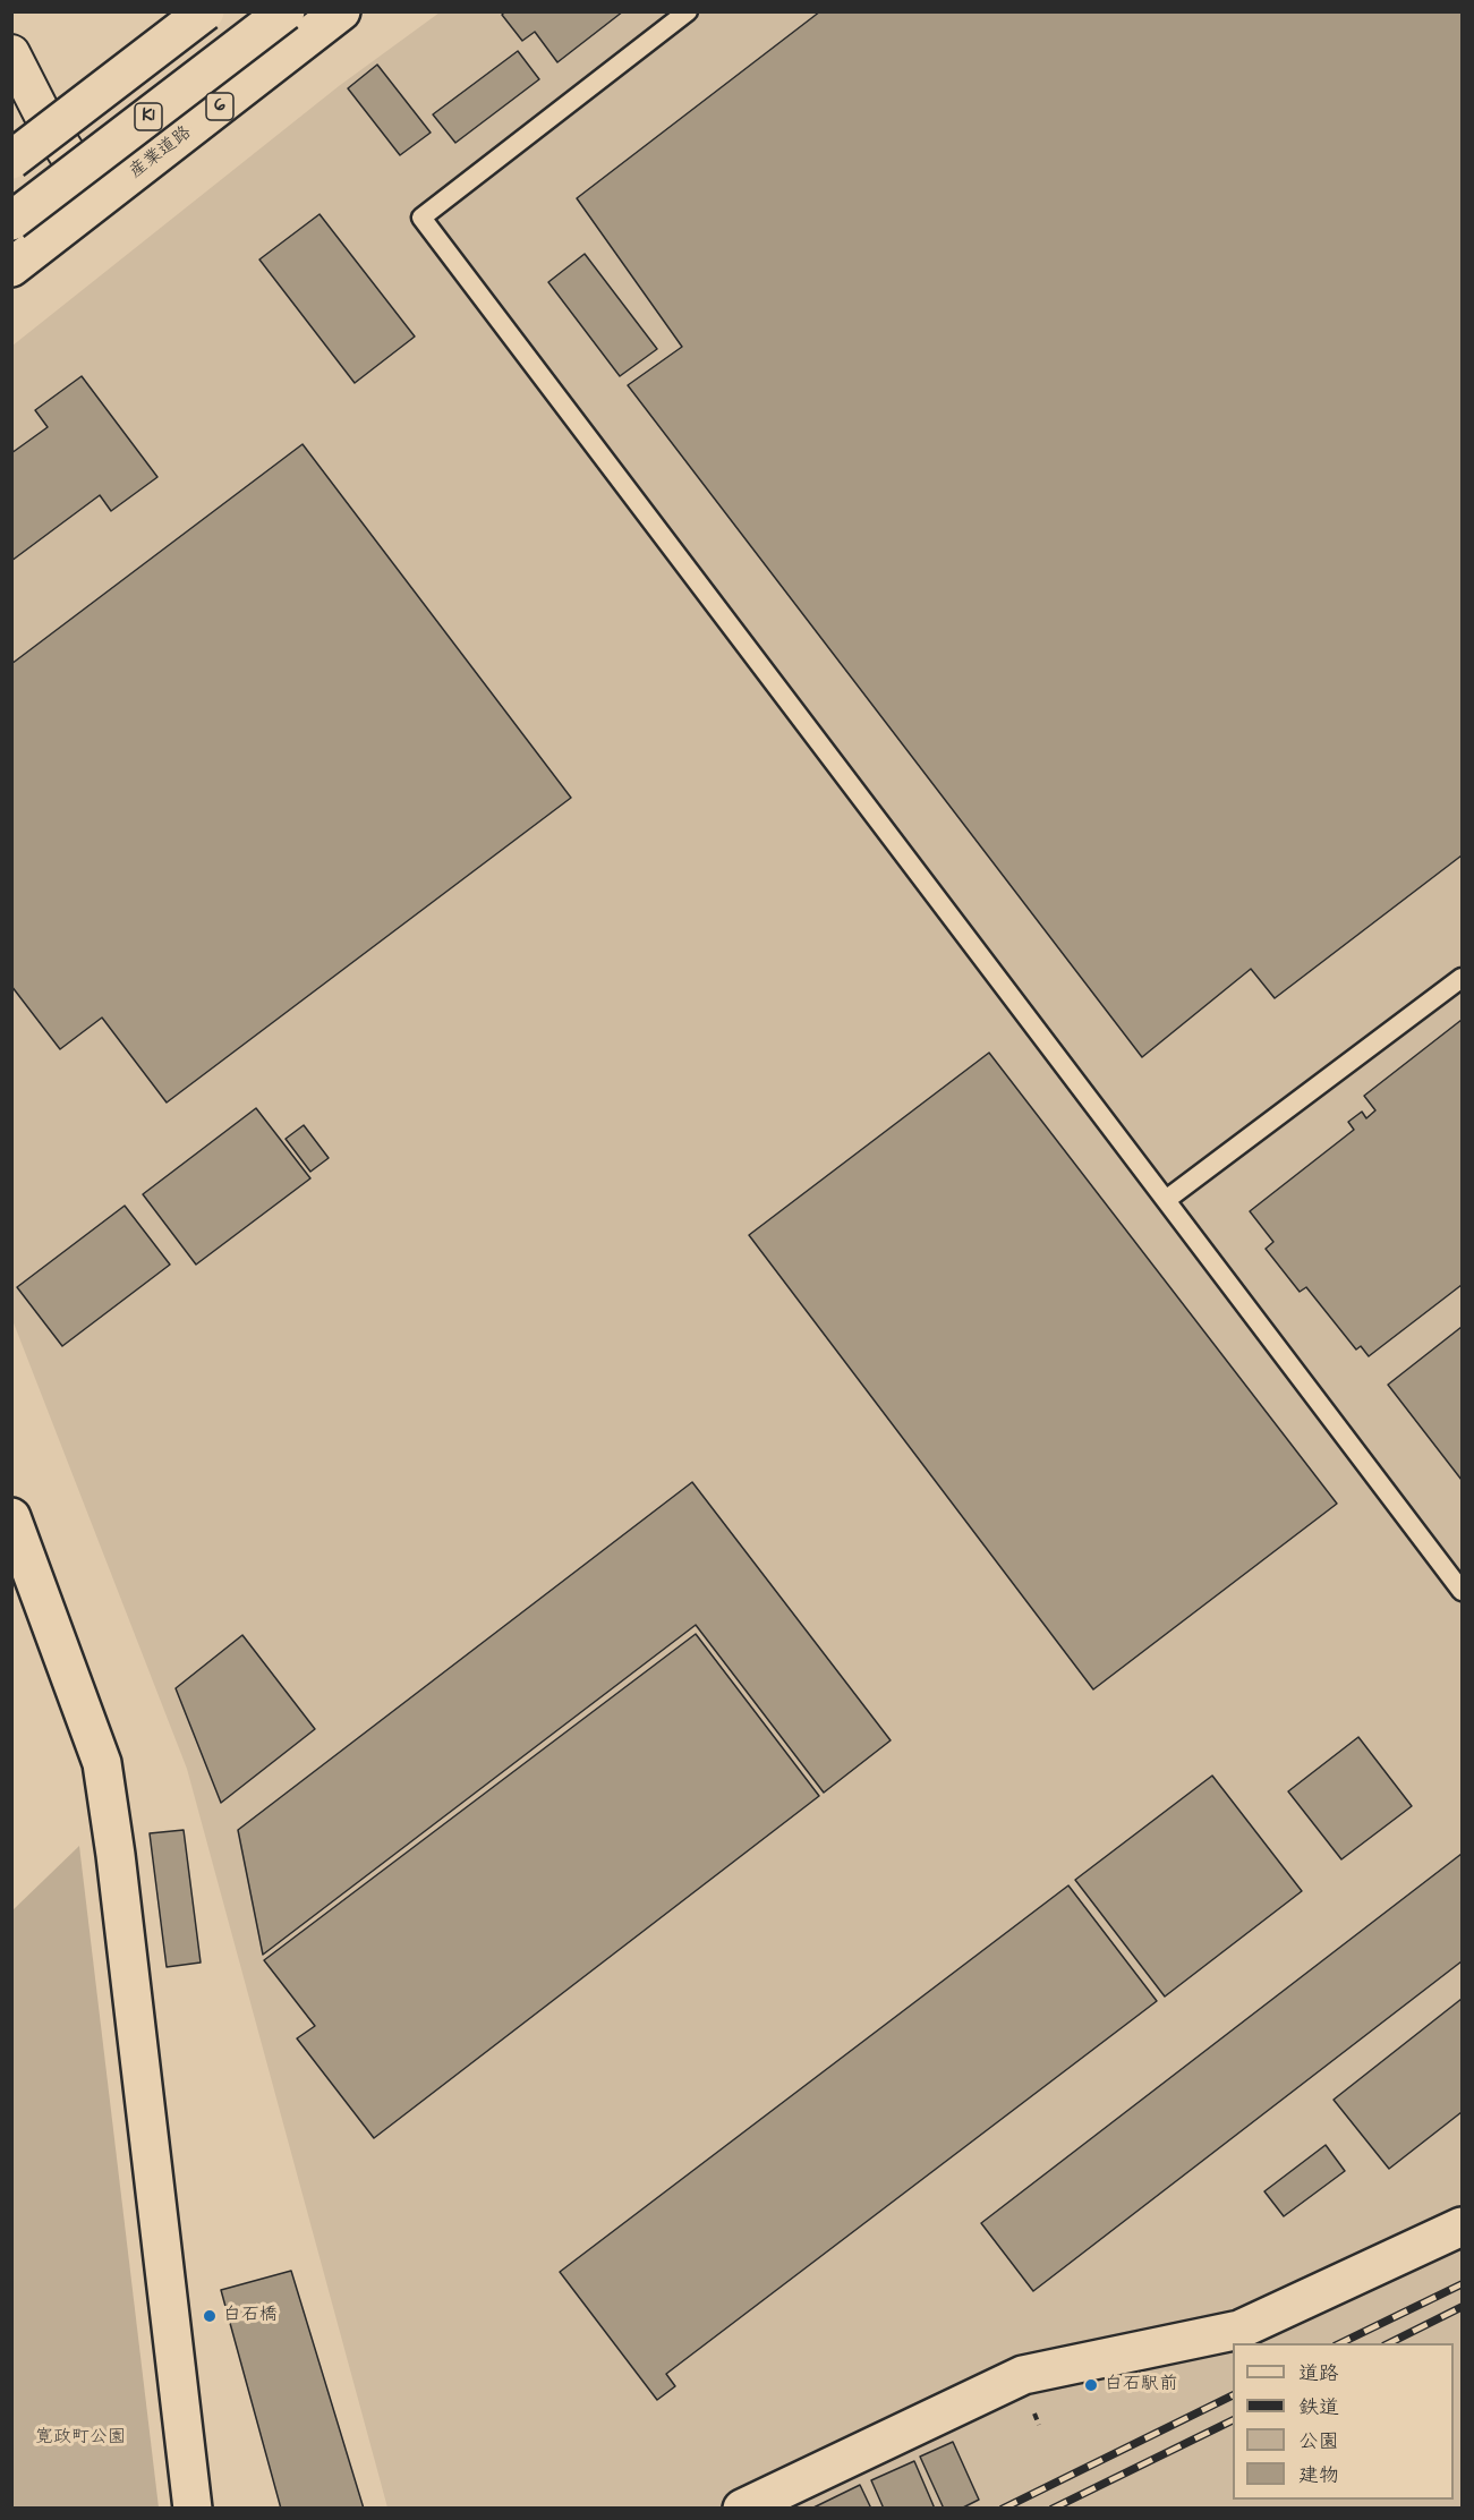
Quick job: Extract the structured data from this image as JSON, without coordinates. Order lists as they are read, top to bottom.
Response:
{
  "streets": {
    "main road": ["6", "K1", "産業道路"]
  },
  "parks": ["寛政町公園"],
  "places": ["白石橋", "白石駅前"],
  "legend": [
    "道路",
    "鉄道",
    "公園",
    "建物"
  ]
}
